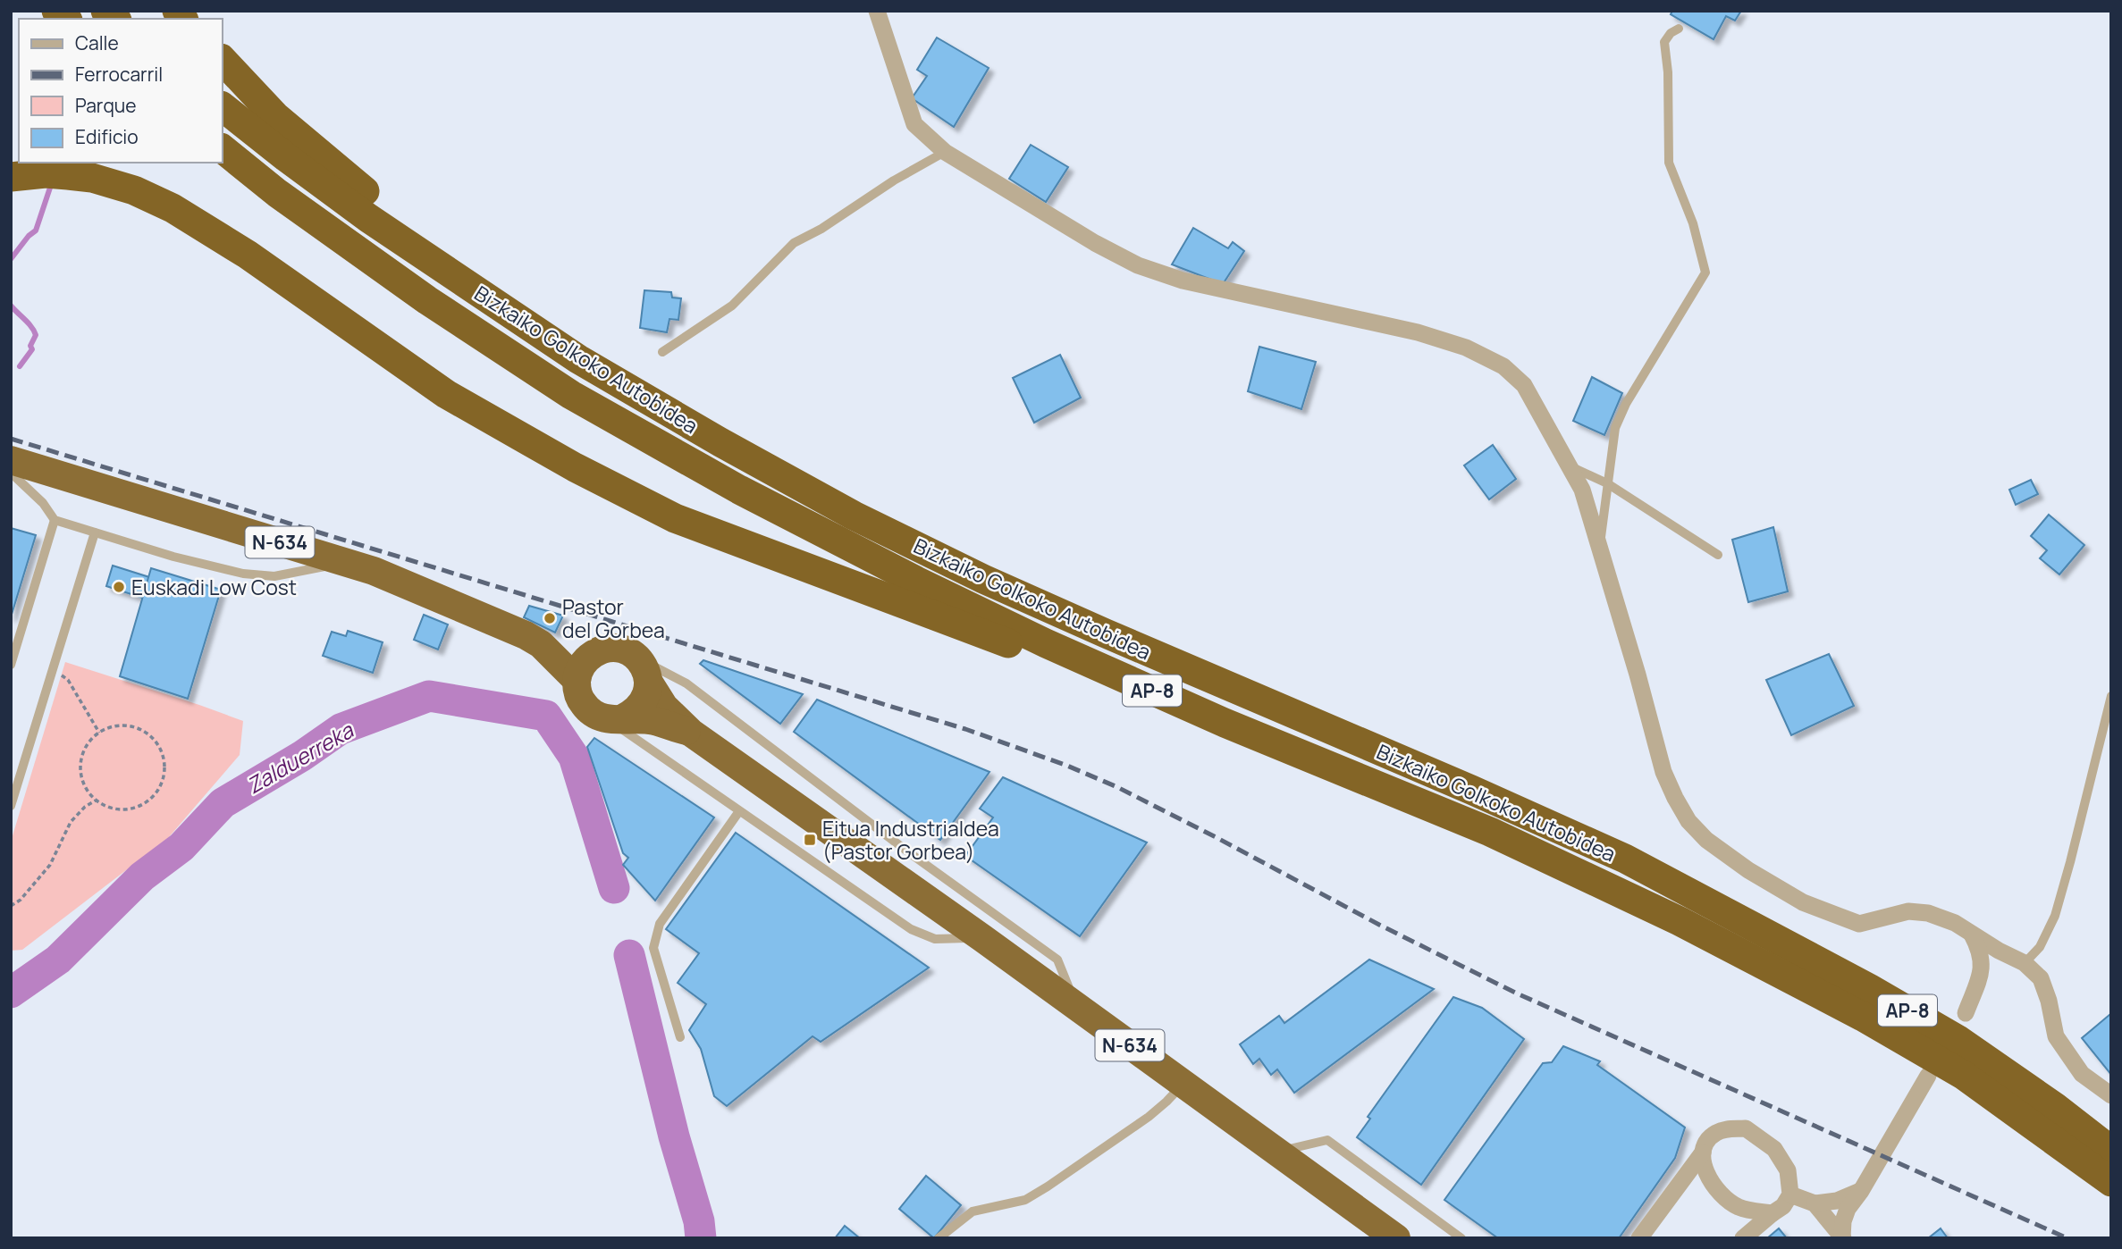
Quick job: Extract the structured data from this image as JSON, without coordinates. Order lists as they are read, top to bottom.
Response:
{
  "streets": {
    "highway": ["Bizkaiko Golkoko Autobidea", "N-634", "AP-8"]
  },
  "water": ["Zalduerreka"],
  "places": {
    "other": ["Euskadi Low Cost", "Pastor del Gorbea"],
    "transit": ["Eitua Industrialdea (Pastor Gorbea)"]
  },
  "legend": [
    "Calle",
    "Ferrocarril",
    "Parque",
    "Edificio"
  ]
}
